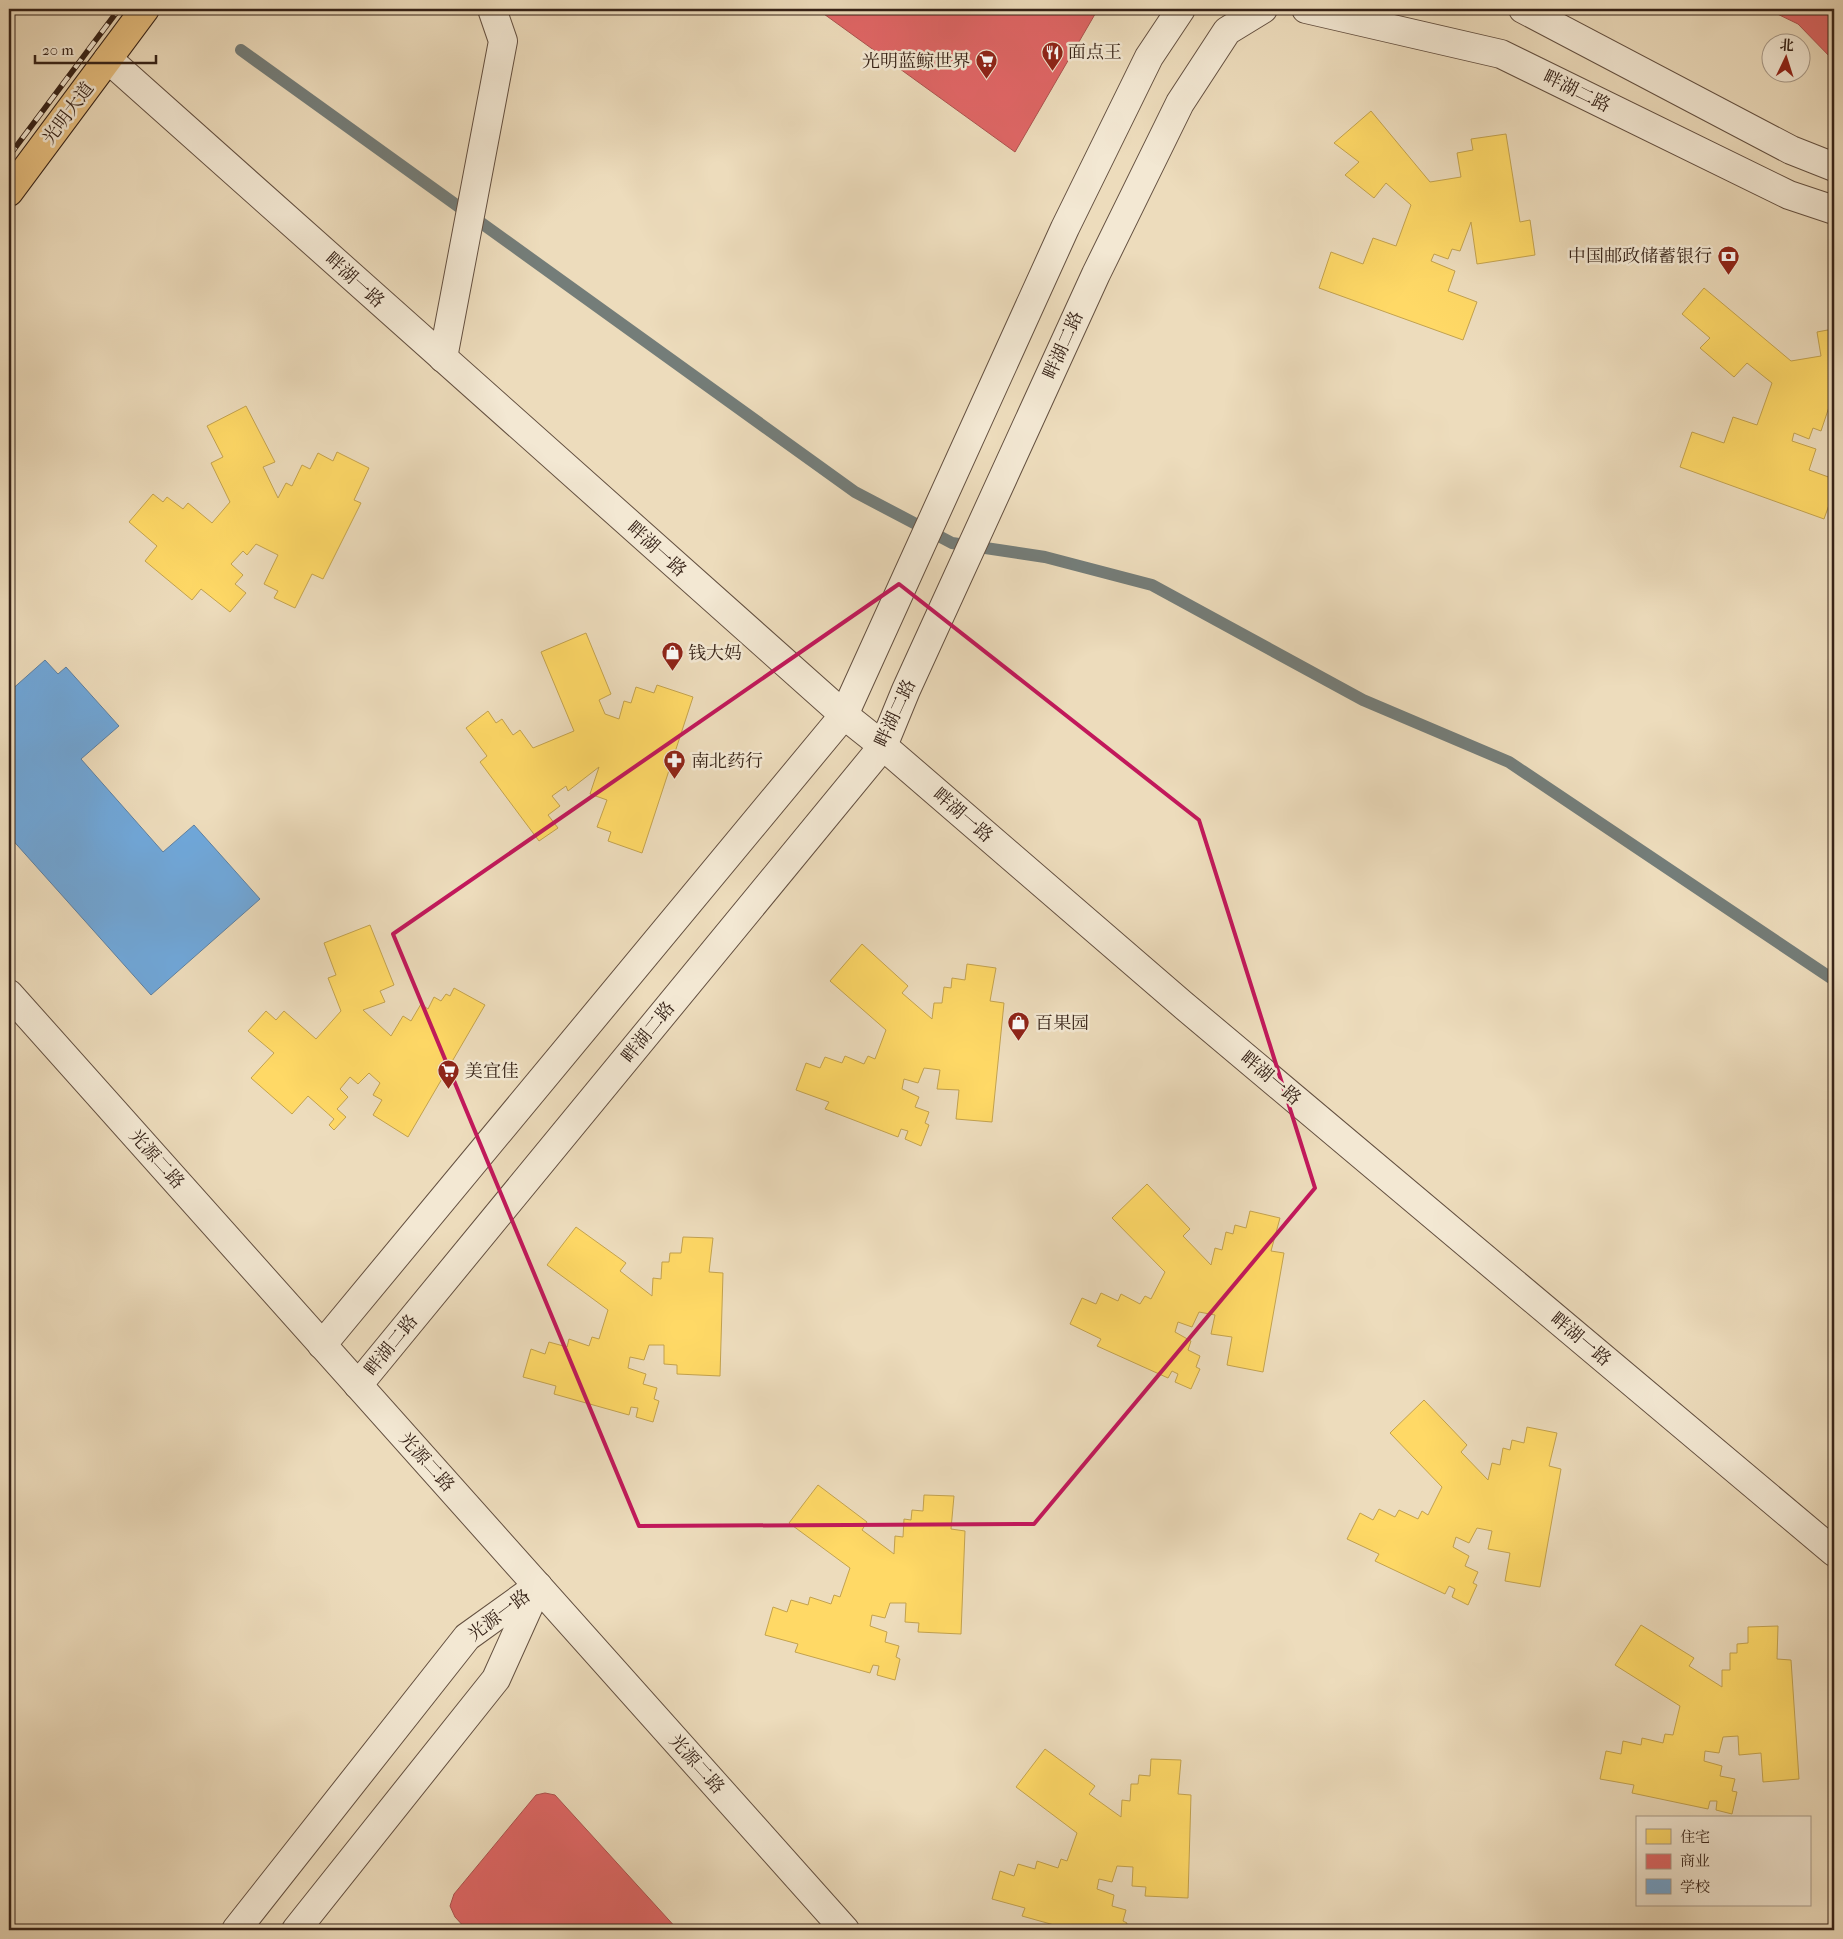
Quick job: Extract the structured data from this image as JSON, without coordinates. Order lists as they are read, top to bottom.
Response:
{
  "streets": {
    "main road": ["光明大道"],
    "street": [
      "畔湖二路",
      "畔湖一路",
      "光源二路",
      "光源一路"
    ]
  },
  "crossings": [
    ["畔湖二路", "畔湖一路"],
    ["畔湖二路", "光源二路"],
    ["光明大道", "畔湖一路"],
    ["光源二路", "光源一路"]
  ],
  "places": {
    "restaurant": ["面点王"],
    "supermarket": ["光明蓝鲸世界", "美宜佳"],
    "bank": ["中国邮政储蓄银行"],
    "shop": ["钱大妈", "百果园"],
    "pharmacy": ["南北药行"]
  },
  "legend": ["住宅", "商业", "学校"],
  "scale_bar": "20 m",
  "north": "top"
}
